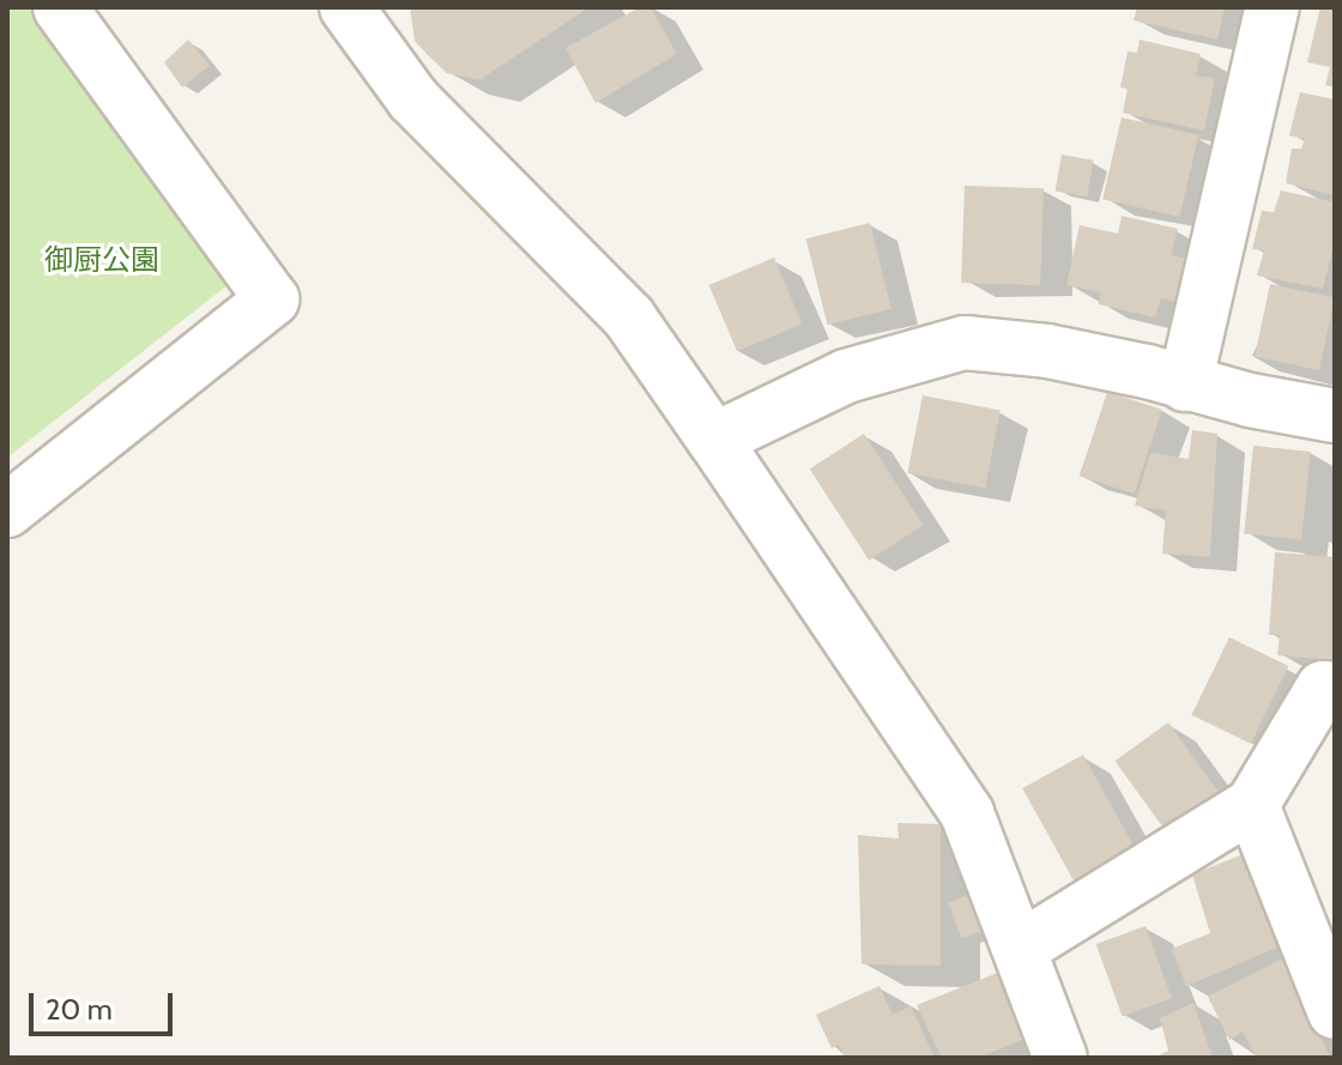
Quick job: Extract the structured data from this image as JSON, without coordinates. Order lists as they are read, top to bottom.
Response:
{
  "parks": ["御厨公園"],
  "scale_bar": "20 m"
}
